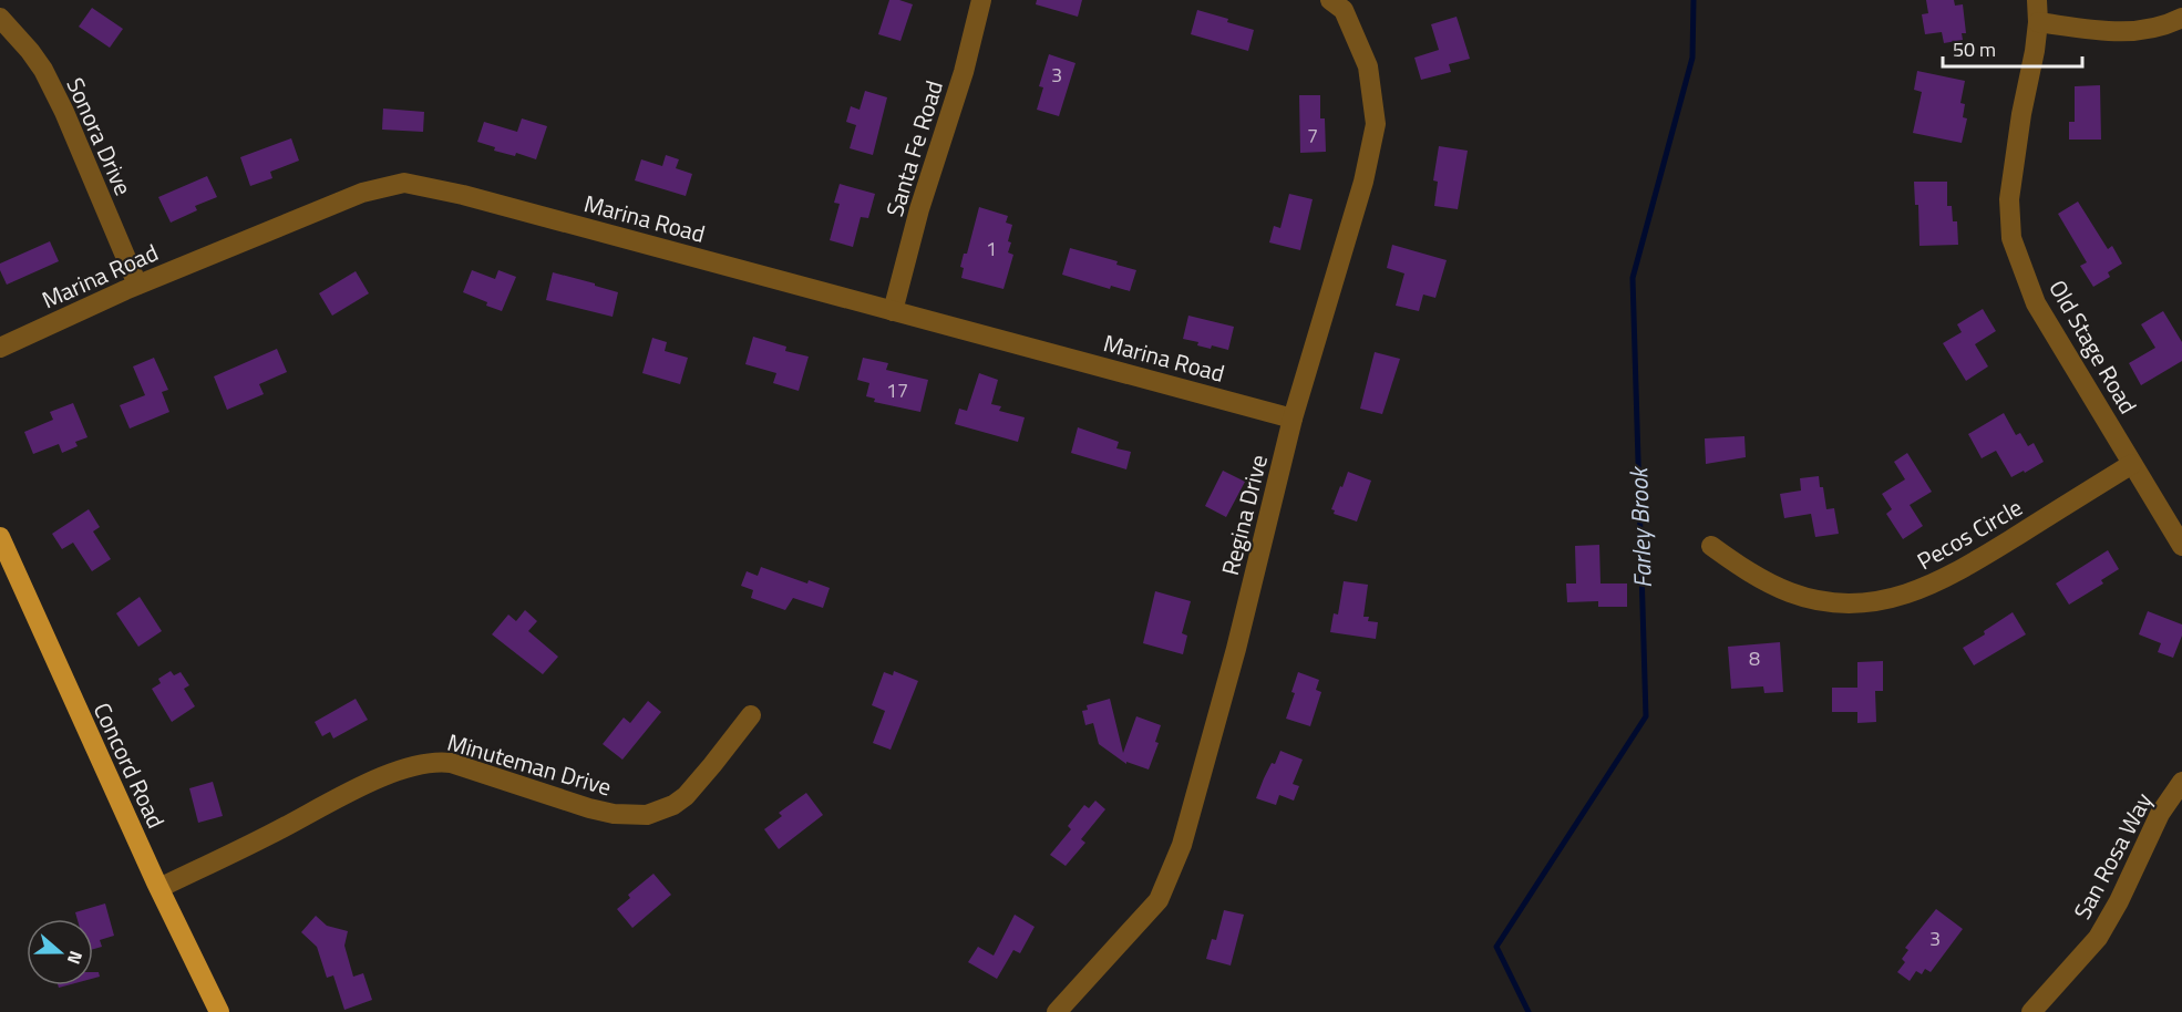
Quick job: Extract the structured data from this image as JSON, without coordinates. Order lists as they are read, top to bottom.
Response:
{
  "streets": {
    "main road": ["Concord Road"],
    "street": [
      "Sonora Drive",
      "Santa Fe Road",
      "Marina Road",
      "Old Stage Road",
      "Regina Drive",
      "Pecos Circle",
      "Minuteman Drive",
      "San Rosa Way"
    ]
  },
  "crossings": [
    ["Sonora Drive", "Marina Road"],
    ["Santa Fe Road", "Marina Road"],
    ["Marina Road", "Regina Drive"],
    ["Old Stage Road", "Pecos Circle"],
    ["Minuteman Drive", "Concord Road"]
  ],
  "water": ["Farley Brook"],
  "house_numbers": [
    "3",
    "7",
    "1",
    "17",
    "8",
    "3"
  ],
  "scale_bar": "50 m",
  "north": "right"
}
